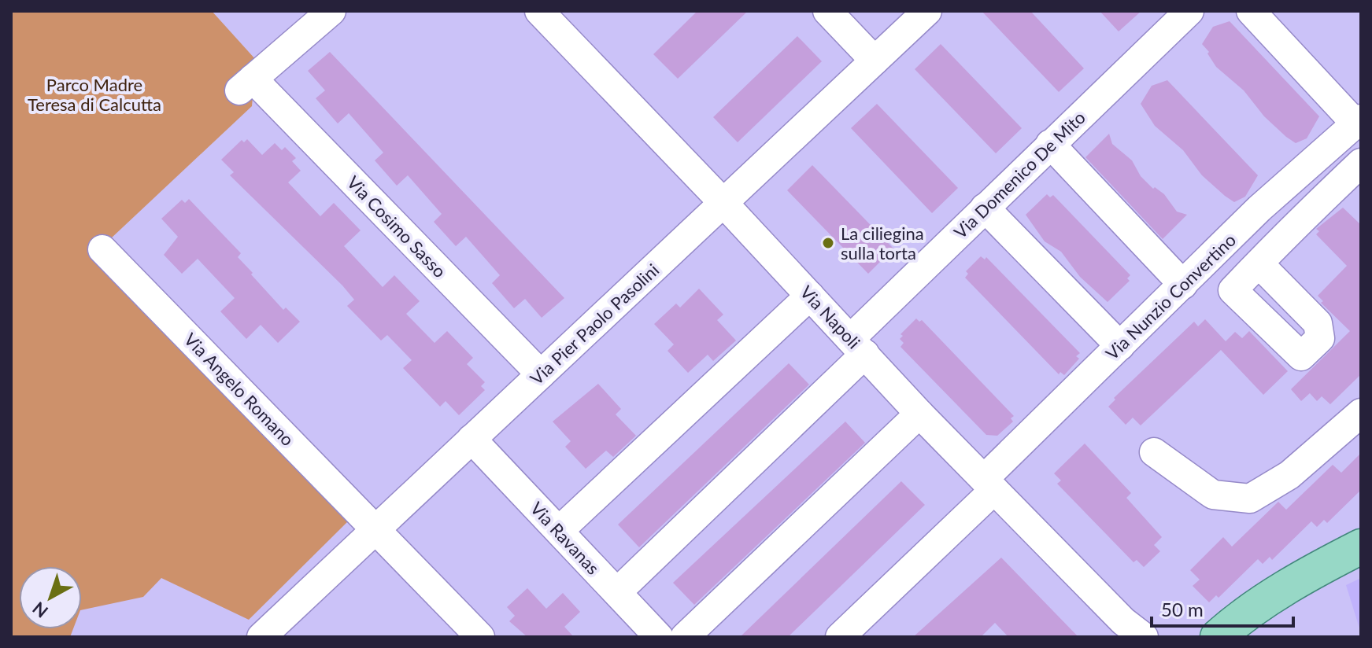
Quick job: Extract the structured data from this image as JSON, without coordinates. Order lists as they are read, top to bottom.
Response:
{
  "streets": {
    "street": [
      "Via Domenico De Mito",
      "Via Cosimo Sasso",
      "Via Nunzio Convertino",
      "Via Napoli",
      "Via Pier Paolo Pasolini",
      "Via Angelo Romano",
      "Via Ravanas"
    ]
  },
  "crossings": [
    ["Via Domenico De Mito", "Via Napoli"],
    ["Via Domenico De Mito", "Via Ravanas"],
    ["Via Cosimo Sasso", "Via Pier Paolo Pasolini"],
    ["Via Nunzio Convertino", "Via Napoli"],
    ["Via Napoli", "Via Pier Paolo Pasolini"],
    ["Via Pier Paolo Pasolini", "Via Angelo Romano"],
    ["Via Pier Paolo Pasolini", "Via Ravanas"]
  ],
  "parks": ["Parco Madre Teresa di Calcutta"],
  "places": ["La ciliegina sulla torta"],
  "scale_bar": "50 m",
  "north": "bottom left"
}
